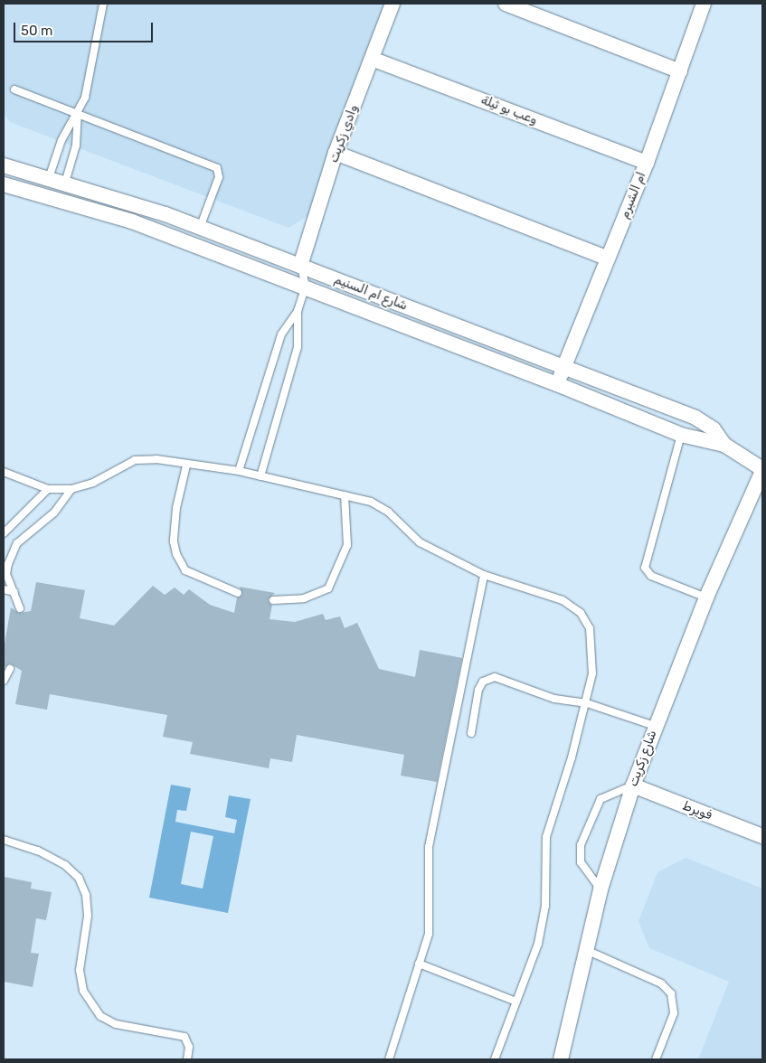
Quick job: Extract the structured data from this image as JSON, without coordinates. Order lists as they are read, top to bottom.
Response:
{
  "streets": {
    "street": [
      "وعب بو ثيلة",
      "وادي زكريت",
      "ام الشبرم",
      "شارع ام السنيم",
      "شارع زكريت",
      "فويرط"
    ]
  },
  "crossings": [
    ["وعب بو ثيلة", "وادي زكريت"],
    ["وعب بو ثيلة", "ام الشبرم"],
    ["وادي زكريت", "شارع ام السنيم"],
    ["ام الشبرم", "شارع ام السنيم"],
    ["شارع ام السنيم", "شارع زكريت"],
    ["شارع زكريت", "فويرط"]
  ],
  "scale_bar": "50 m"
}
